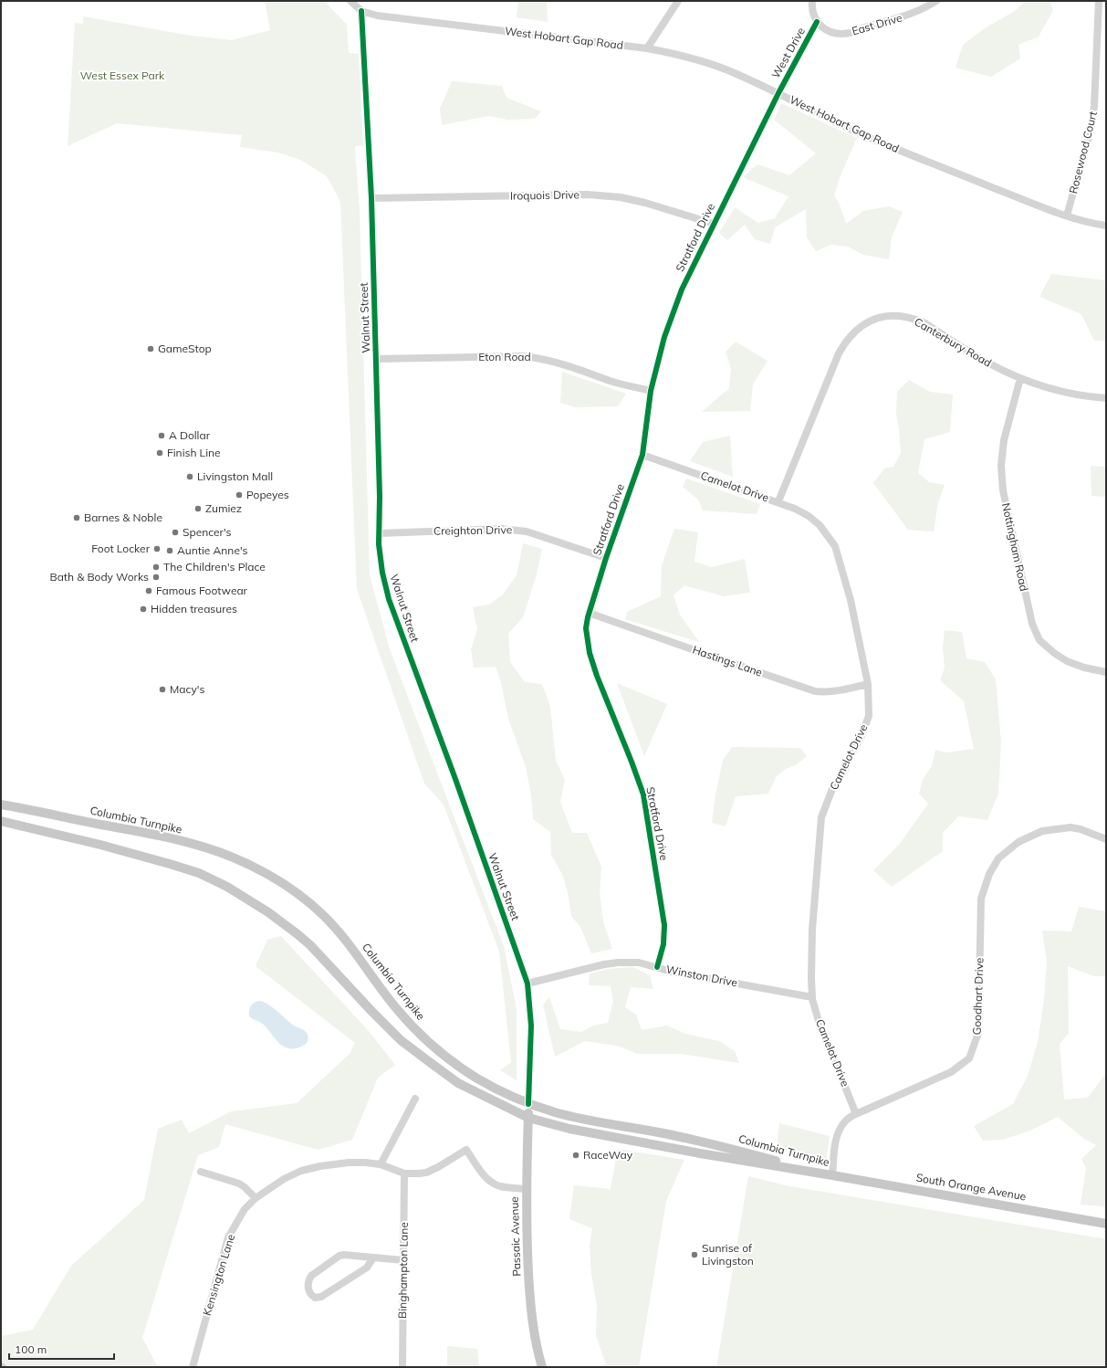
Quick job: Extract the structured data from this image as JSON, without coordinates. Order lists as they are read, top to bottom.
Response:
{
  "streets": {
    "main road": ["Columbia Turnpike", "South Orange Avenue", "Passaic Avenue"],
    "street": [
      "East Drive",
      "West Hobart Gap Road",
      "West Drive",
      "Rosewood Court",
      "Iroquois Drive",
      "Stratford Drive",
      "Walnut Street",
      "Canterbury Road",
      "Eton Road",
      "Camelot Drive",
      "Creighton Drive",
      "Nottingham Road",
      "Hastings Lane",
      "Winston Drive",
      "Goodhart Drive",
      "Binghampton Lane",
      "Kensington Lane"
    ]
  },
  "crossings": [
    ["East Drive", "West Drive"],
    ["West Hobart Gap Road", "West Drive"],
    ["West Hobart Gap Road", "Rosewood Court"],
    ["West Hobart Gap Road", "Stratford Drive"],
    ["West Hobart Gap Road", "Walnut Street"],
    ["West Drive", "Stratford Drive"],
    ["Iroquois Drive", "Stratford Drive"],
    ["Iroquois Drive", "Walnut Street"],
    ["Stratford Drive", "Eton Road"],
    ["Stratford Drive", "Camelot Drive"],
    ["Stratford Drive", "Creighton Drive"],
    ["Stratford Drive", "Hastings Lane"],
    ["Stratford Drive", "Winston Drive"],
    ["Walnut Street", "Eton Road"],
    ["Walnut Street", "Creighton Drive"],
    ["Walnut Street", "Columbia Turnpike"],
    ["Walnut Street", "Winston Drive"],
    ["Walnut Street", "Passaic Avenue"],
    ["Canterbury Road", "Camelot Drive"],
    ["Canterbury Road", "Nottingham Road"],
    ["Camelot Drive", "Hastings Lane"],
    ["Camelot Drive", "Winston Drive"],
    ["Camelot Drive", "Goodhart Drive"],
    ["Columbia Turnpike", "Goodhart Drive"],
    ["Columbia Turnpike", "South Orange Avenue"],
    ["Columbia Turnpike", "Passaic Avenue"],
    ["Goodhart Drive", "South Orange Avenue"],
    ["Passaic Avenue", "Kensington Lane"],
    ["Binghampton Lane", "Kensington Lane"]
  ],
  "parks": ["West Essex Park"],
  "places": [
    "GameStop",
    "A Dollar",
    "Finish Line",
    "Livingston Mall",
    "Popeyes",
    "Zumiez",
    "Barnes & Noble",
    "Spencer's",
    "Foot Locker",
    "Auntie Anne's",
    "The Children's Place",
    "Bath & Body Works",
    "Famous Footwear",
    "Hidden treasures",
    "Macy's",
    "RaceWay",
    "Sunrise of Livingston"
  ],
  "scale_bar": "100 m"
}
